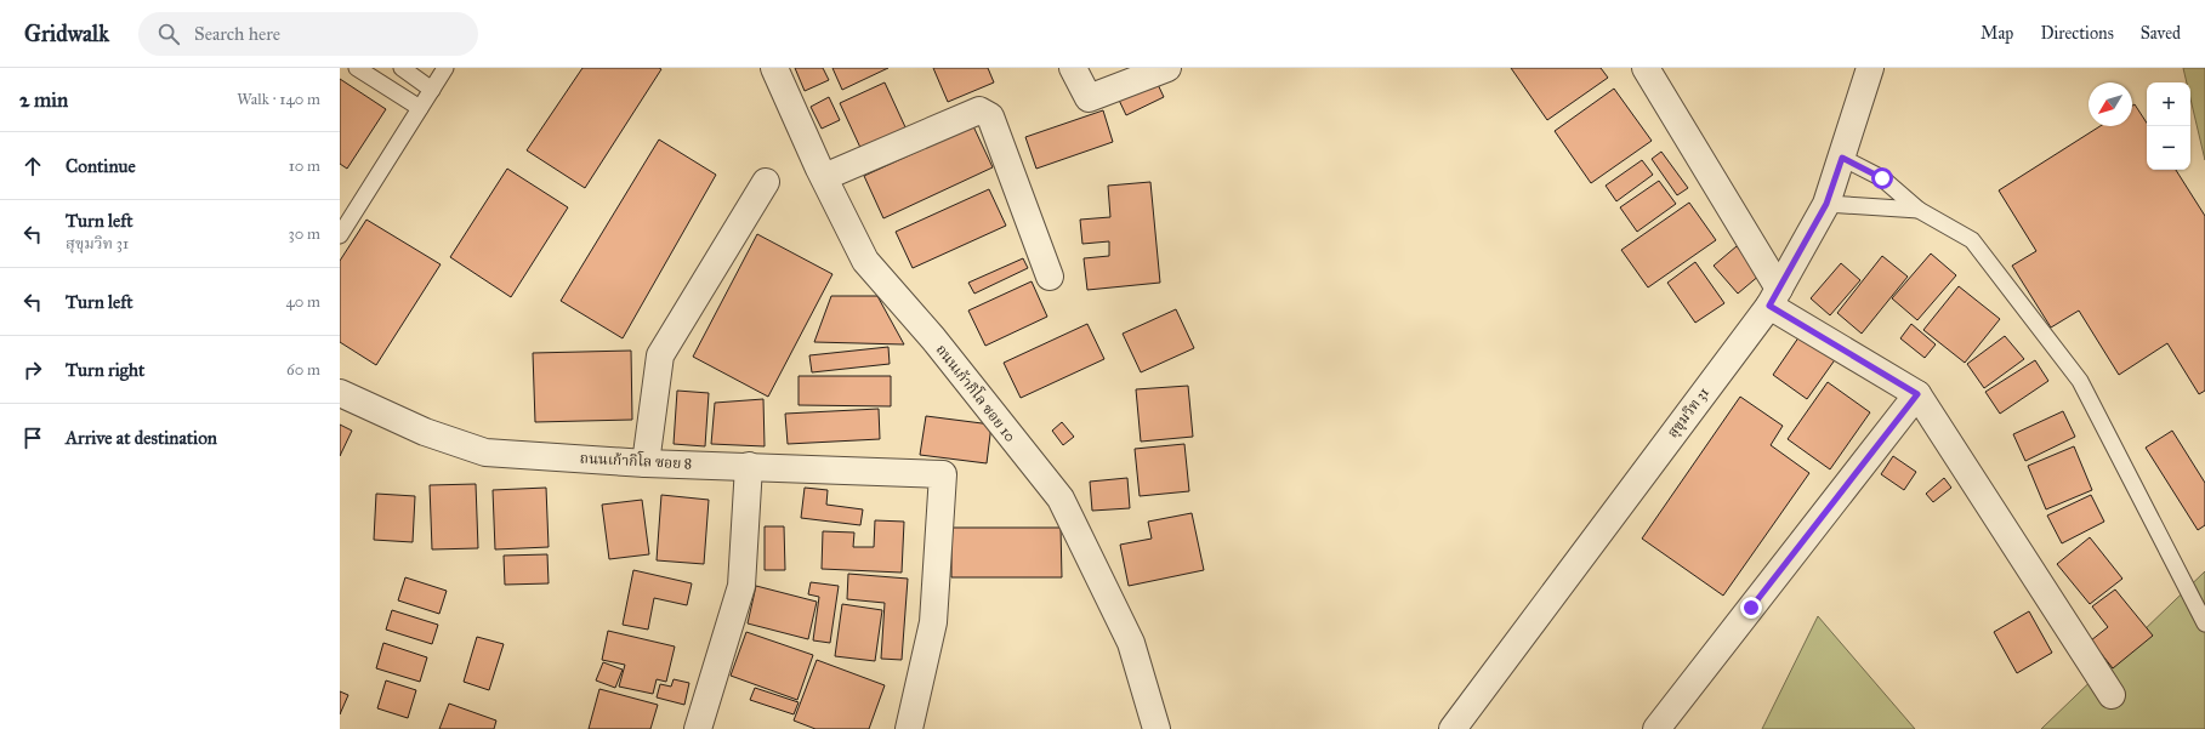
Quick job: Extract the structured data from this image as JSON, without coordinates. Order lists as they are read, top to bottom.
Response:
{
  "streets": {
    "street": ["ถนนเก้ากิโล ซอย 10", "สุขุมวิท 31", "ถนนเก้ากิโล ซอย 8"]
  },
  "north": "bottom left",
  "page": {
    "header": "Gridwalk",
    "search": "Search here",
    "nav": ["Map", "Directions", "Saved"],
    "heading": ["2 min", "Walk · 140 m"],
    "map_buttons": ["+", "−"],
    "list": [
      ["Continue", "10 m"],
      ["Turn left", "สุขุมวิท 31", "30 m"],
      ["Turn left", "40 m"],
      ["Turn right", "60 m"],
      "Arrive at destination"
    ]
  }
}
